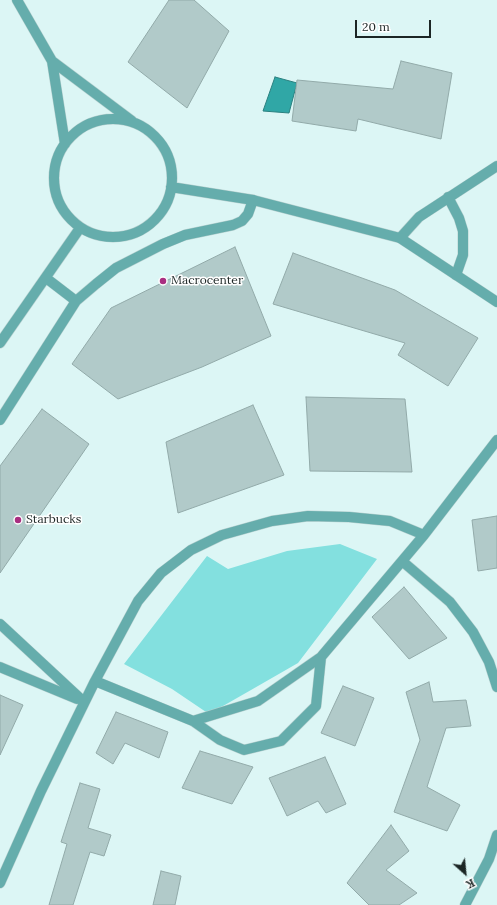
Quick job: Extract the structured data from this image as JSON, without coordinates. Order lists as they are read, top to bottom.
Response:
{
  "places": ["Macrocenter", "Starbucks"],
  "scale_bar": "20 m",
  "north": "bottom right"
}
